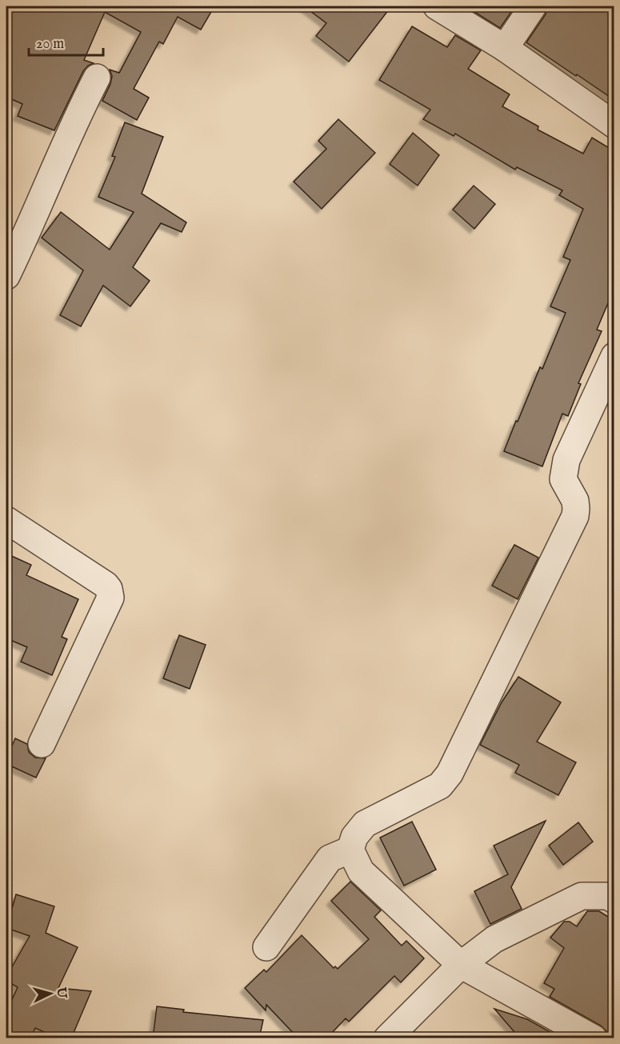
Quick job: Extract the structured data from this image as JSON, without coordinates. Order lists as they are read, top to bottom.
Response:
{
  "scale_bar": "20 m",
  "north": "right"
}
